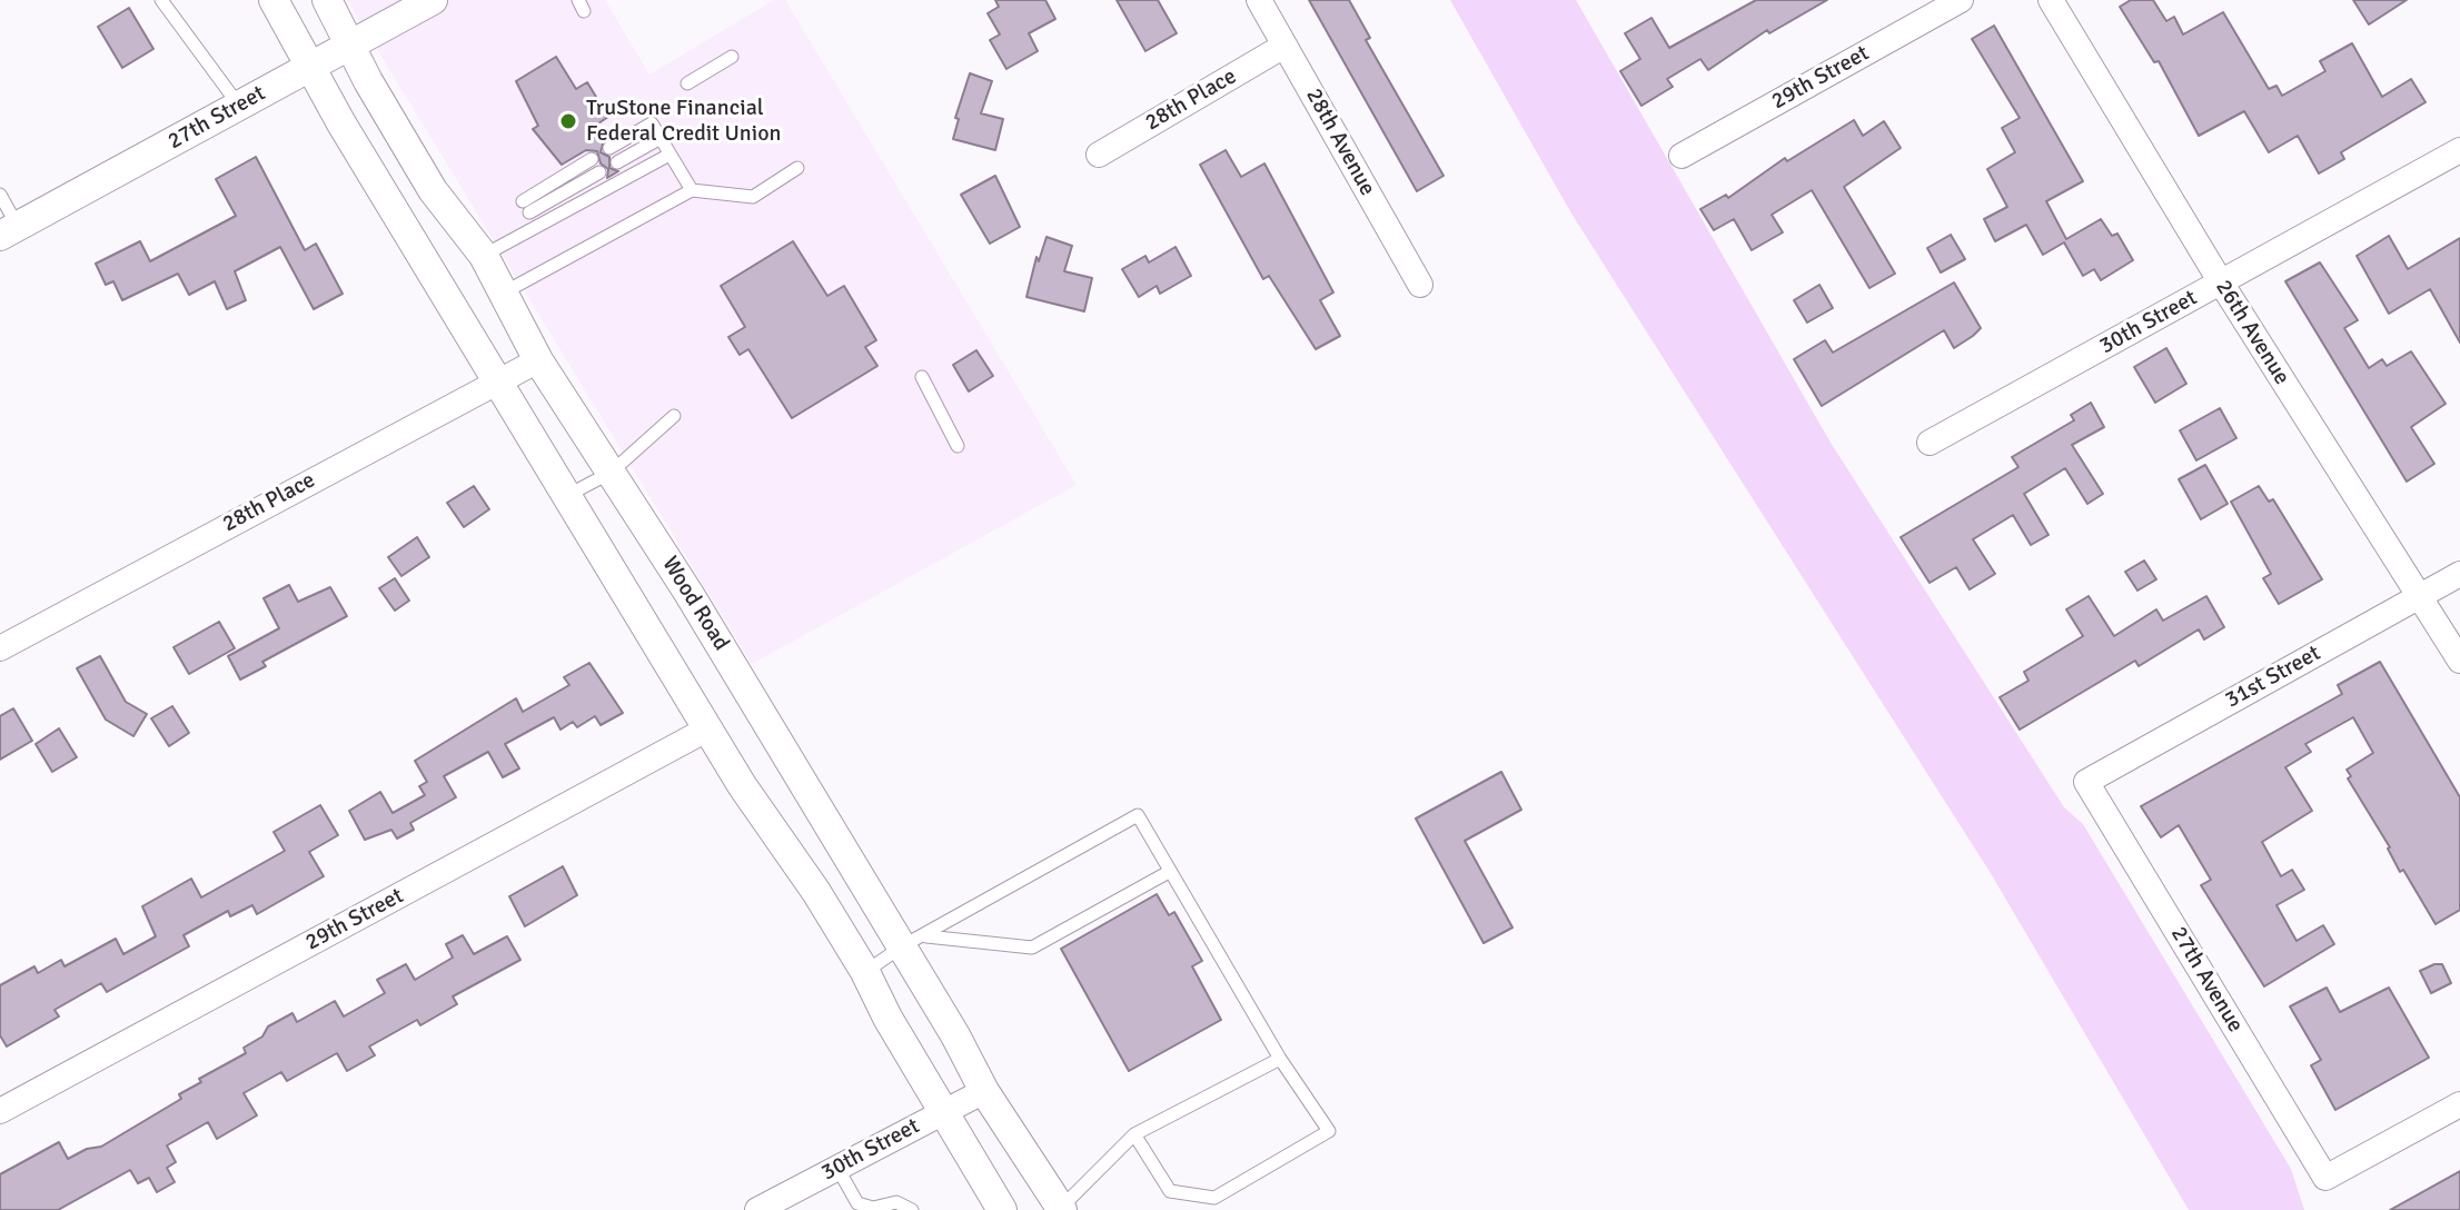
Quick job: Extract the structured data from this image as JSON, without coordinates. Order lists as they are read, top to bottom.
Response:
{
  "streets": {
    "street": [
      "29th Street",
      "28th Place",
      "27th Street",
      "28th Avenue",
      "30th Street",
      "26th Avenue",
      "Wood Road",
      "31st Street",
      "27th Avenue"
    ]
  },
  "crossings": [
    ["28th Place", "28th Avenue"],
    ["28th Place", "Wood Road"],
    ["27th Street", "Wood Road"],
    ["30th Street", "26th Avenue"],
    ["30th Street", "Wood Road"],
    ["26th Avenue", "31st Street"],
    ["31st Street", "27th Avenue"]
  ],
  "places": ["TruStone Financial Federal Credit Union"]
}
